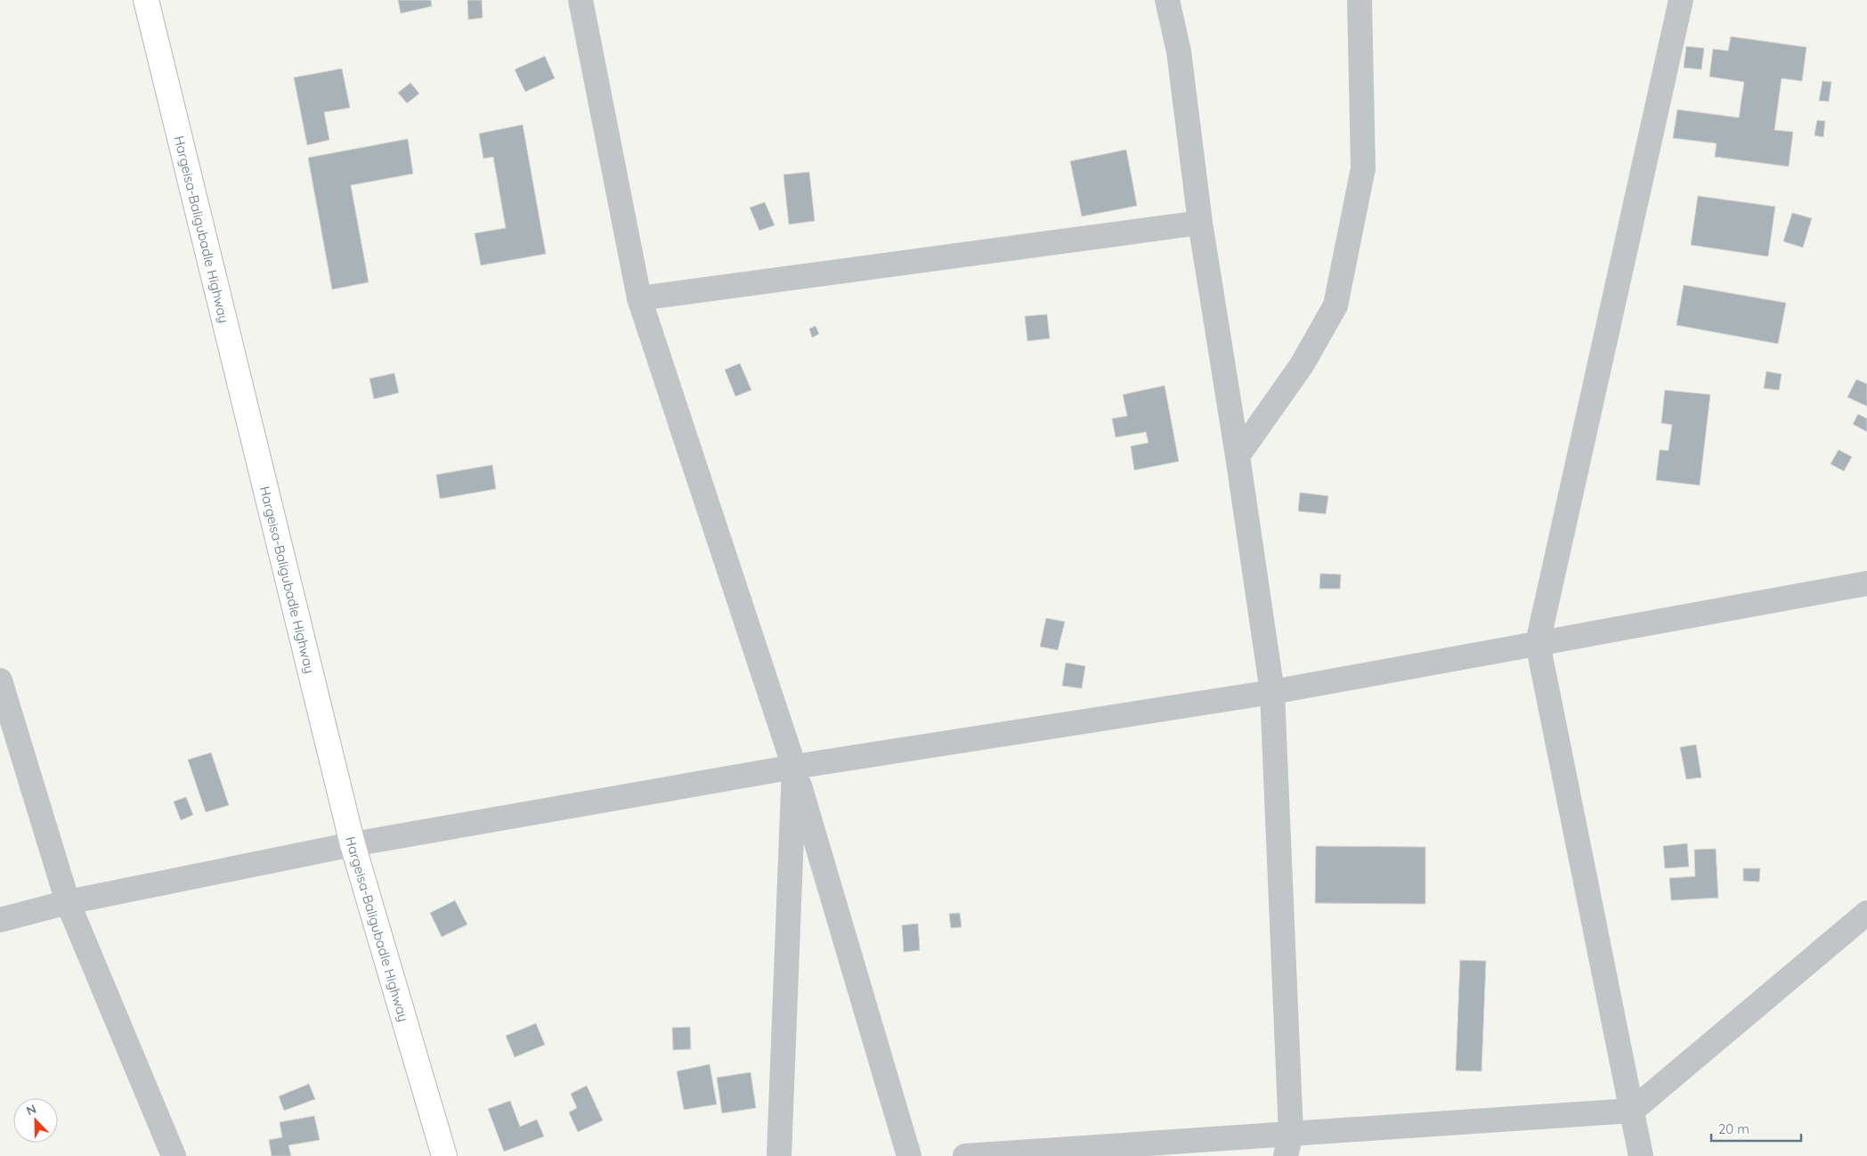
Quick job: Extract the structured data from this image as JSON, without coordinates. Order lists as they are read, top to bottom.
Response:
{
  "streets": {
    "highway": ["Hargeisa-Baligubadle Highway"]
  },
  "scale_bar": "20 m",
  "north": "top left"
}
